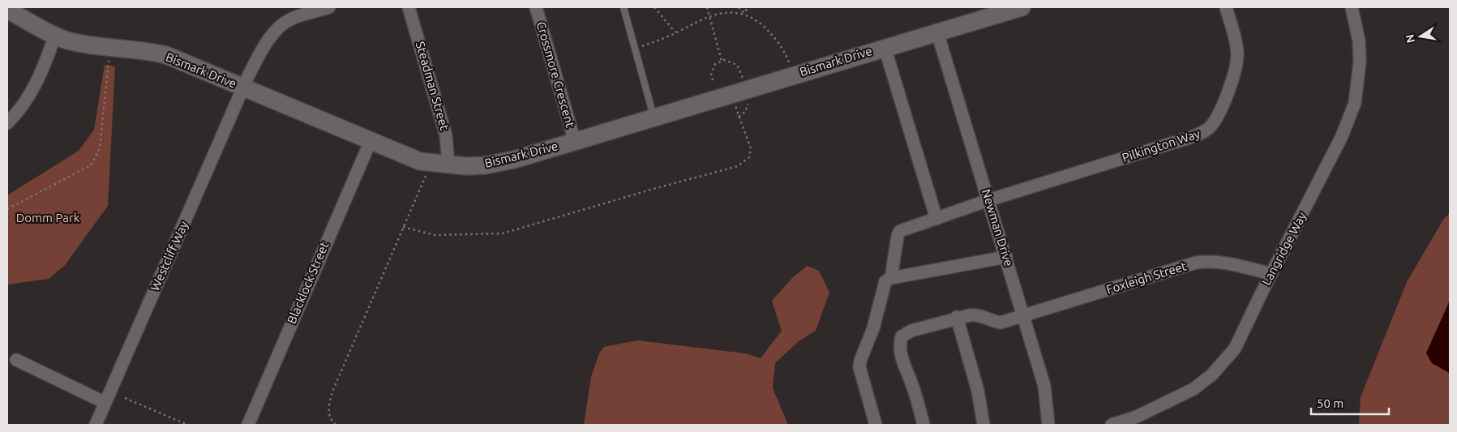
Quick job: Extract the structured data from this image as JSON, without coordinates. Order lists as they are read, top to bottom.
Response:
{
  "streets": {
    "street": [
      "Bismark Drive",
      "Crossmore Crescent",
      "Steadman Street",
      "Pilkington Way",
      "Newman Drive",
      "Langridge Way",
      "Westcliff Way",
      "Foxleigh Street",
      "Blacklock Street"
    ]
  },
  "crossings": [
    ["Bismark Drive", "Crossmore Crescent"],
    ["Bismark Drive", "Steadman Street"],
    ["Bismark Drive", "Newman Drive"],
    ["Bismark Drive", "Westcliff Way"],
    ["Bismark Drive", "Blacklock Street"],
    ["Pilkington Way", "Newman Drive"],
    ["Newman Drive", "Foxleigh Street"],
    ["Langridge Way", "Foxleigh Street"]
  ],
  "parks": ["Domm Park"],
  "scale_bar": "50 m",
  "north": "left"
}
